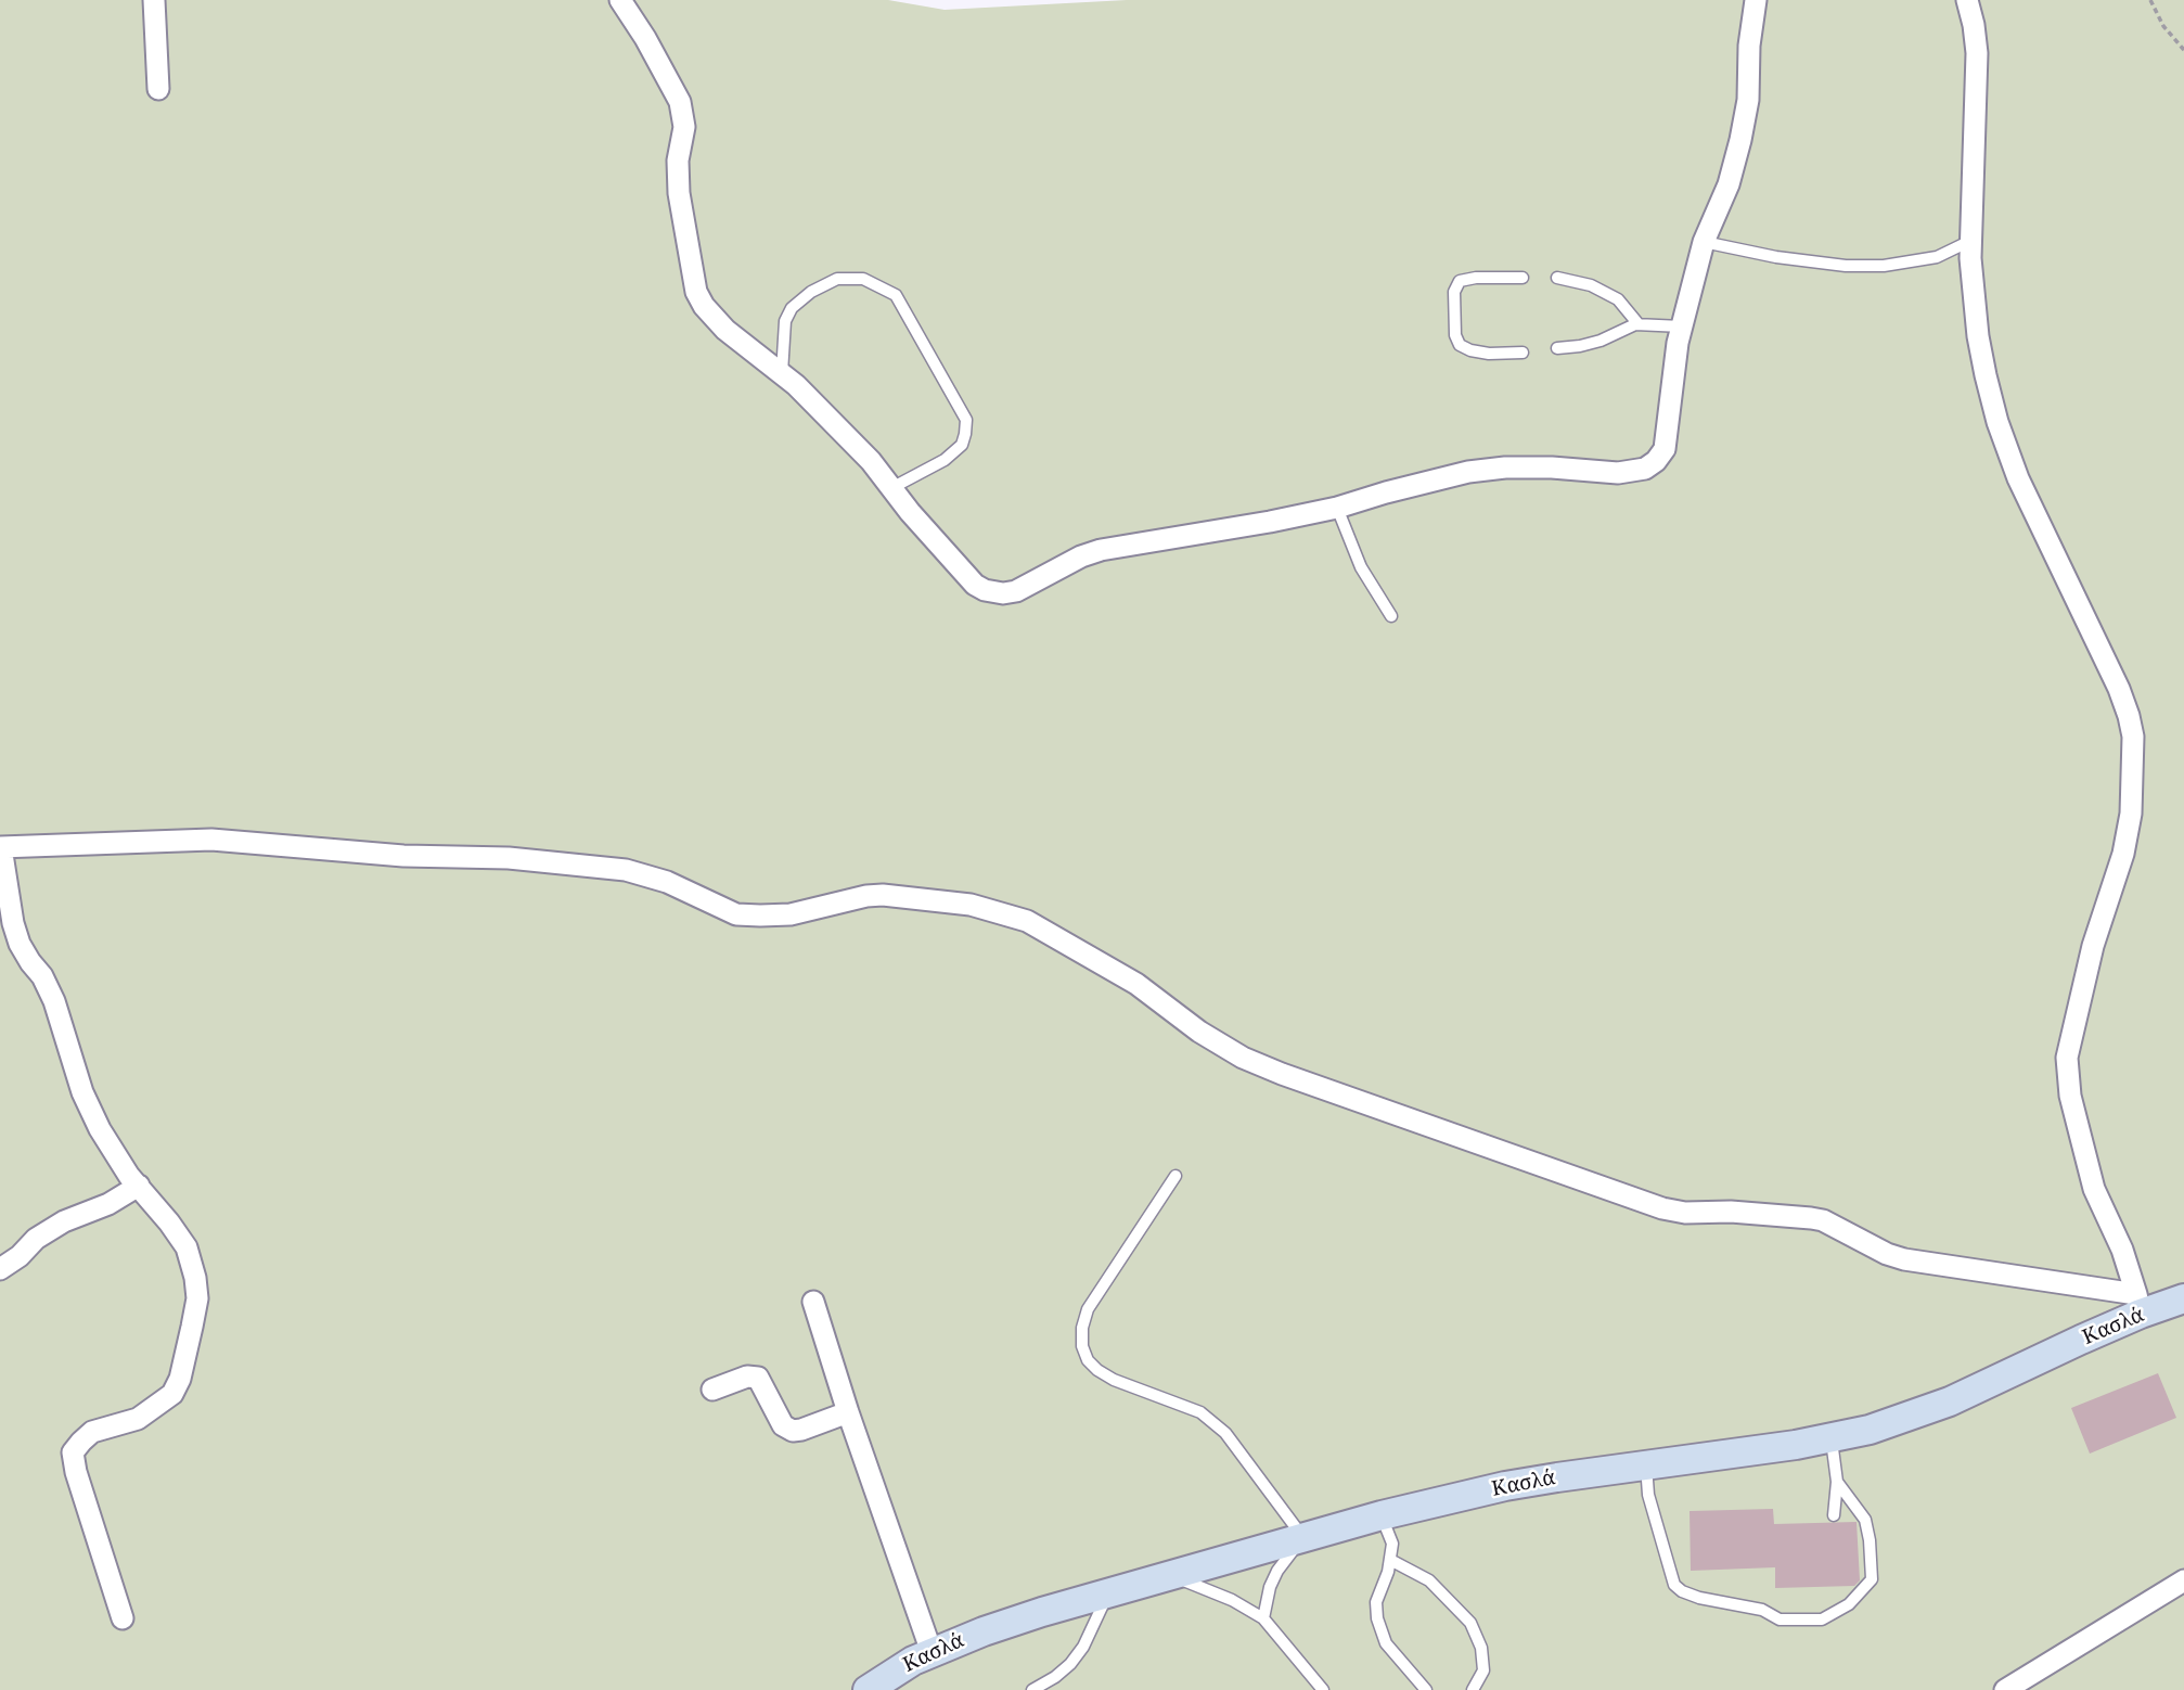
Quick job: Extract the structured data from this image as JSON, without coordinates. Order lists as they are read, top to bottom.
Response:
{
  "streets": {
    "street": ["Κασλά"]
  }
}
